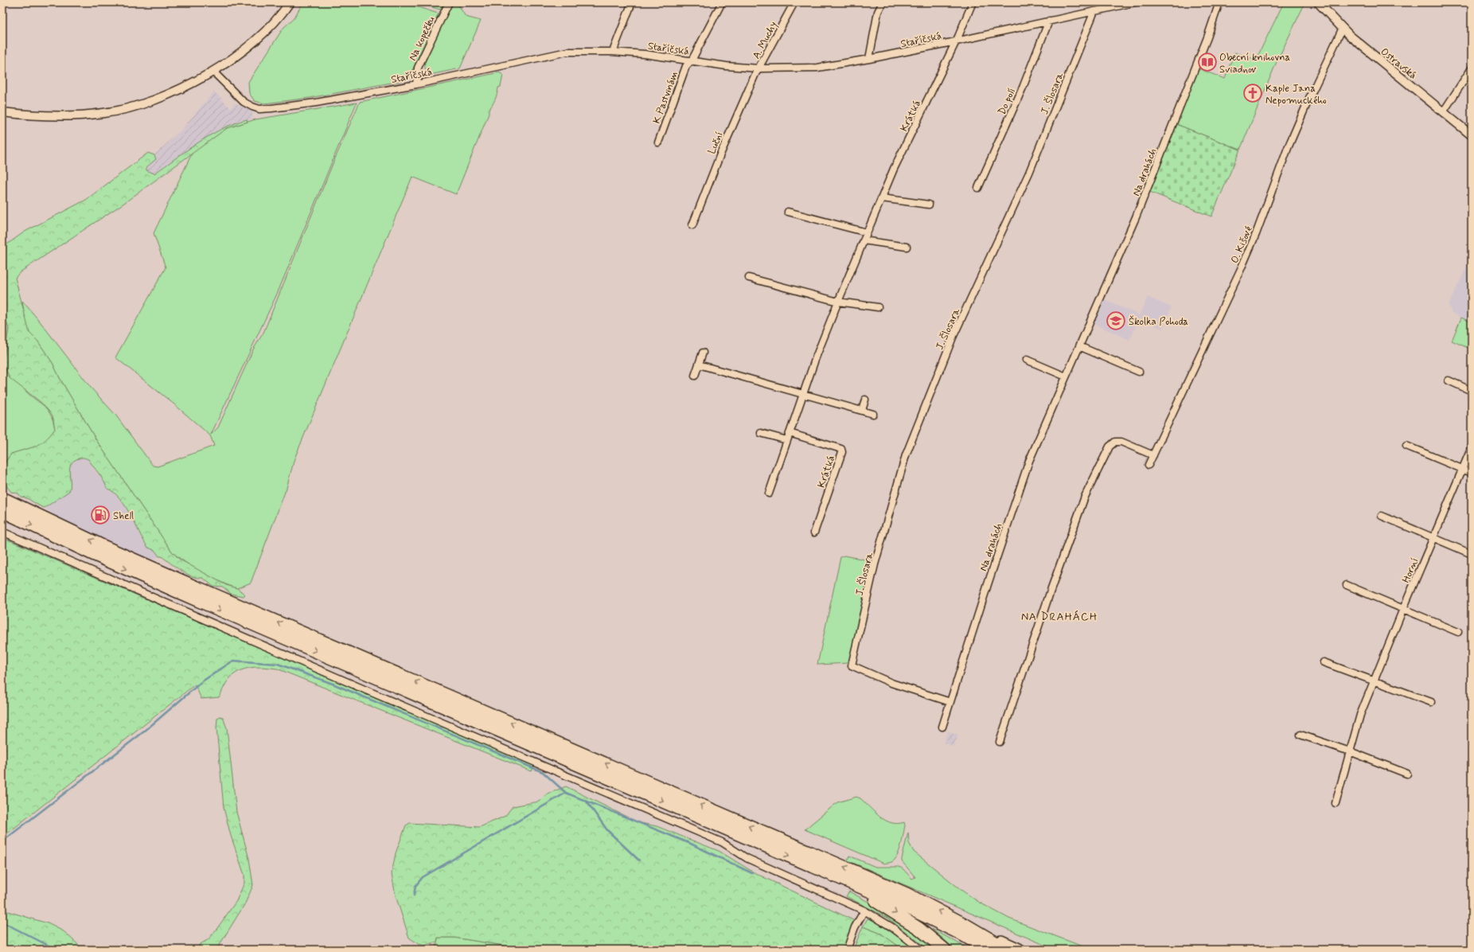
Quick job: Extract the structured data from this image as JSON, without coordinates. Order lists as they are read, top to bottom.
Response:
{
  "streets": {
    "street": [
      "Na kopečku",
      "Staříčská",
      "A. Muchy",
      "Ostravská",
      "J. Šlosara",
      "K Pastvinám",
      "Do polí",
      "Krátká",
      "Luční",
      "Na drahách",
      "O. Kišové",
      "Horní"
    ]
  },
  "crossings": [
    ["Na kopečku", "Staříčská"],
    ["Staříčská", "A. Muchy"],
    ["Staříčská", "J. Šlosara"],
    ["Staříčská", "K Pastvinám"],
    ["Staříčská", "Do polí"],
    ["Staříčská", "Krátká"],
    ["Staříčská", "Luční"],
    ["A. Muchy", "Luční"],
    ["Ostravská", "O. Kišové"],
    ["J. Šlosara", "Na drahách"]
  ],
  "districts": ["NA DRAHÁCH"],
  "places": {
    "library": ["Obecní knihovna Sviadnov"],
    "church": ["Kaple Jana Nepomuckého"],
    "school or university": ["Školka Pohoda"],
    "fuel station": ["Shell"]
  }
}
